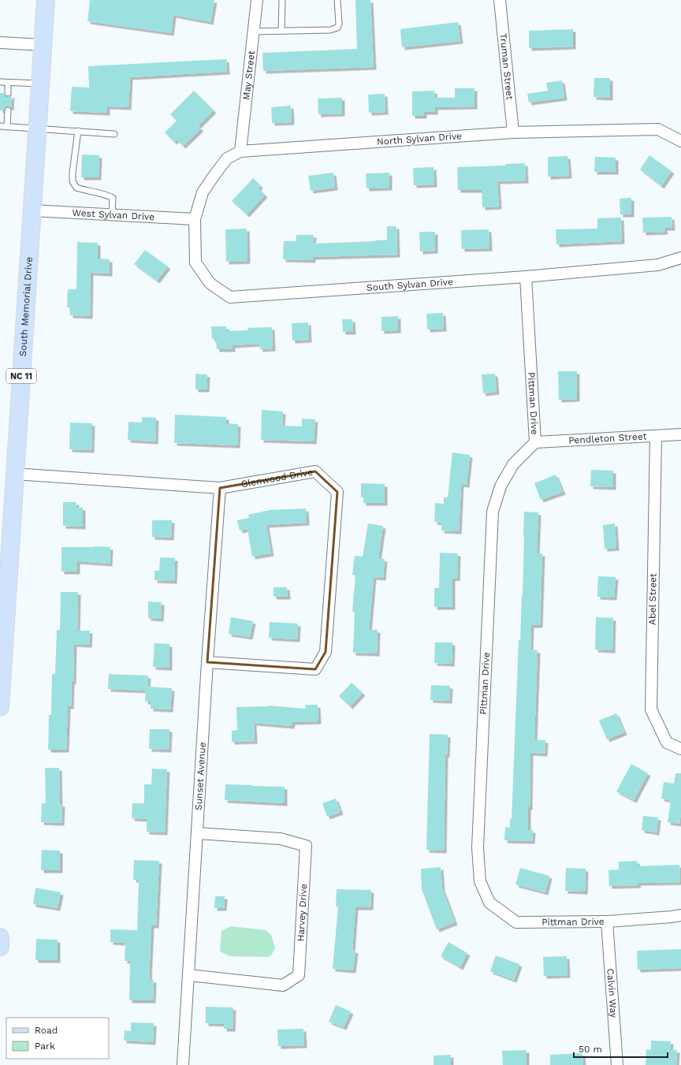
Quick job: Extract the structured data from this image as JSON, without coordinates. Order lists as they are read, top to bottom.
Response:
{
  "streets": {
    "main road": ["South Memorial Drive", "NC 11"],
    "street": [
      "Truman Street",
      "May Street",
      "North Sylvan Drive",
      "West Sylvan Drive",
      "South Sylvan Drive",
      "Pittman Drive",
      "Pendleton Street",
      "Glenwood Drive",
      "Abel Street",
      "Sunset Avenue",
      "Harvey Drive",
      "Calvin Way"
    ]
  },
  "crossings": [
    ["Truman Street", "North Sylvan Drive"],
    ["May Street", "North Sylvan Drive"],
    ["North Sylvan Drive", "West Sylvan Drive"],
    ["North Sylvan Drive", "South Sylvan Drive"],
    ["West Sylvan Drive", "South Sylvan Drive"],
    ["West Sylvan Drive", "South Memorial Drive"],
    ["South Sylvan Drive", "Pittman Drive"],
    ["South Memorial Drive", "Glenwood Drive"],
    ["Pittman Drive", "Pendleton Street"],
    ["Pittman Drive", "Calvin Way"],
    ["Pendleton Street", "Abel Street"],
    ["Glenwood Drive", "Sunset Avenue"],
    ["Sunset Avenue", "Harvey Drive"]
  ],
  "legend": ["Road", "Park"],
  "scale_bar": "50 m"
}
